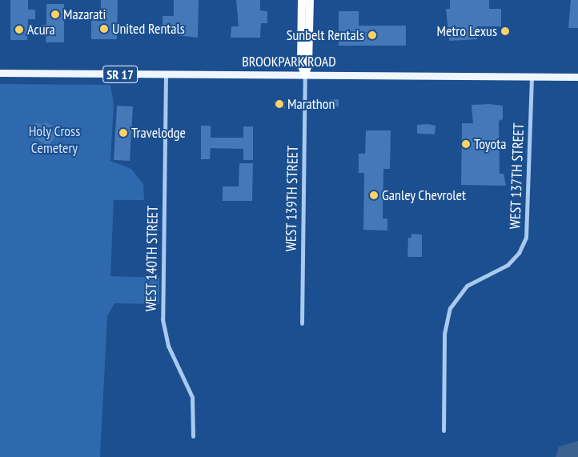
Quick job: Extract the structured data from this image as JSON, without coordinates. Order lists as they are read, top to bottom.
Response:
{
  "streets": {
    "main road": ["BROOKPARK ROAD", "SR 17"],
    "street": ["WEST 137TH STREET", "WEST 139TH STREET", "WEST 140TH STREET"]
  },
  "crossings": [
    ["BROOKPARK ROAD", "WEST 137TH STREET"],
    ["BROOKPARK ROAD", "WEST 139TH STREET"],
    ["BROOKPARK ROAD", "WEST 140TH STREET"]
  ],
  "parks": ["Holy Cross Cemetery"],
  "places": [
    "Mazarati",
    "United Rentals",
    "Acura",
    "Metro Lexus",
    "Sunbelt Rentals",
    "Marathon",
    "Travelodge",
    "Toyota",
    "Ganley Chevrolet"
  ]
}
